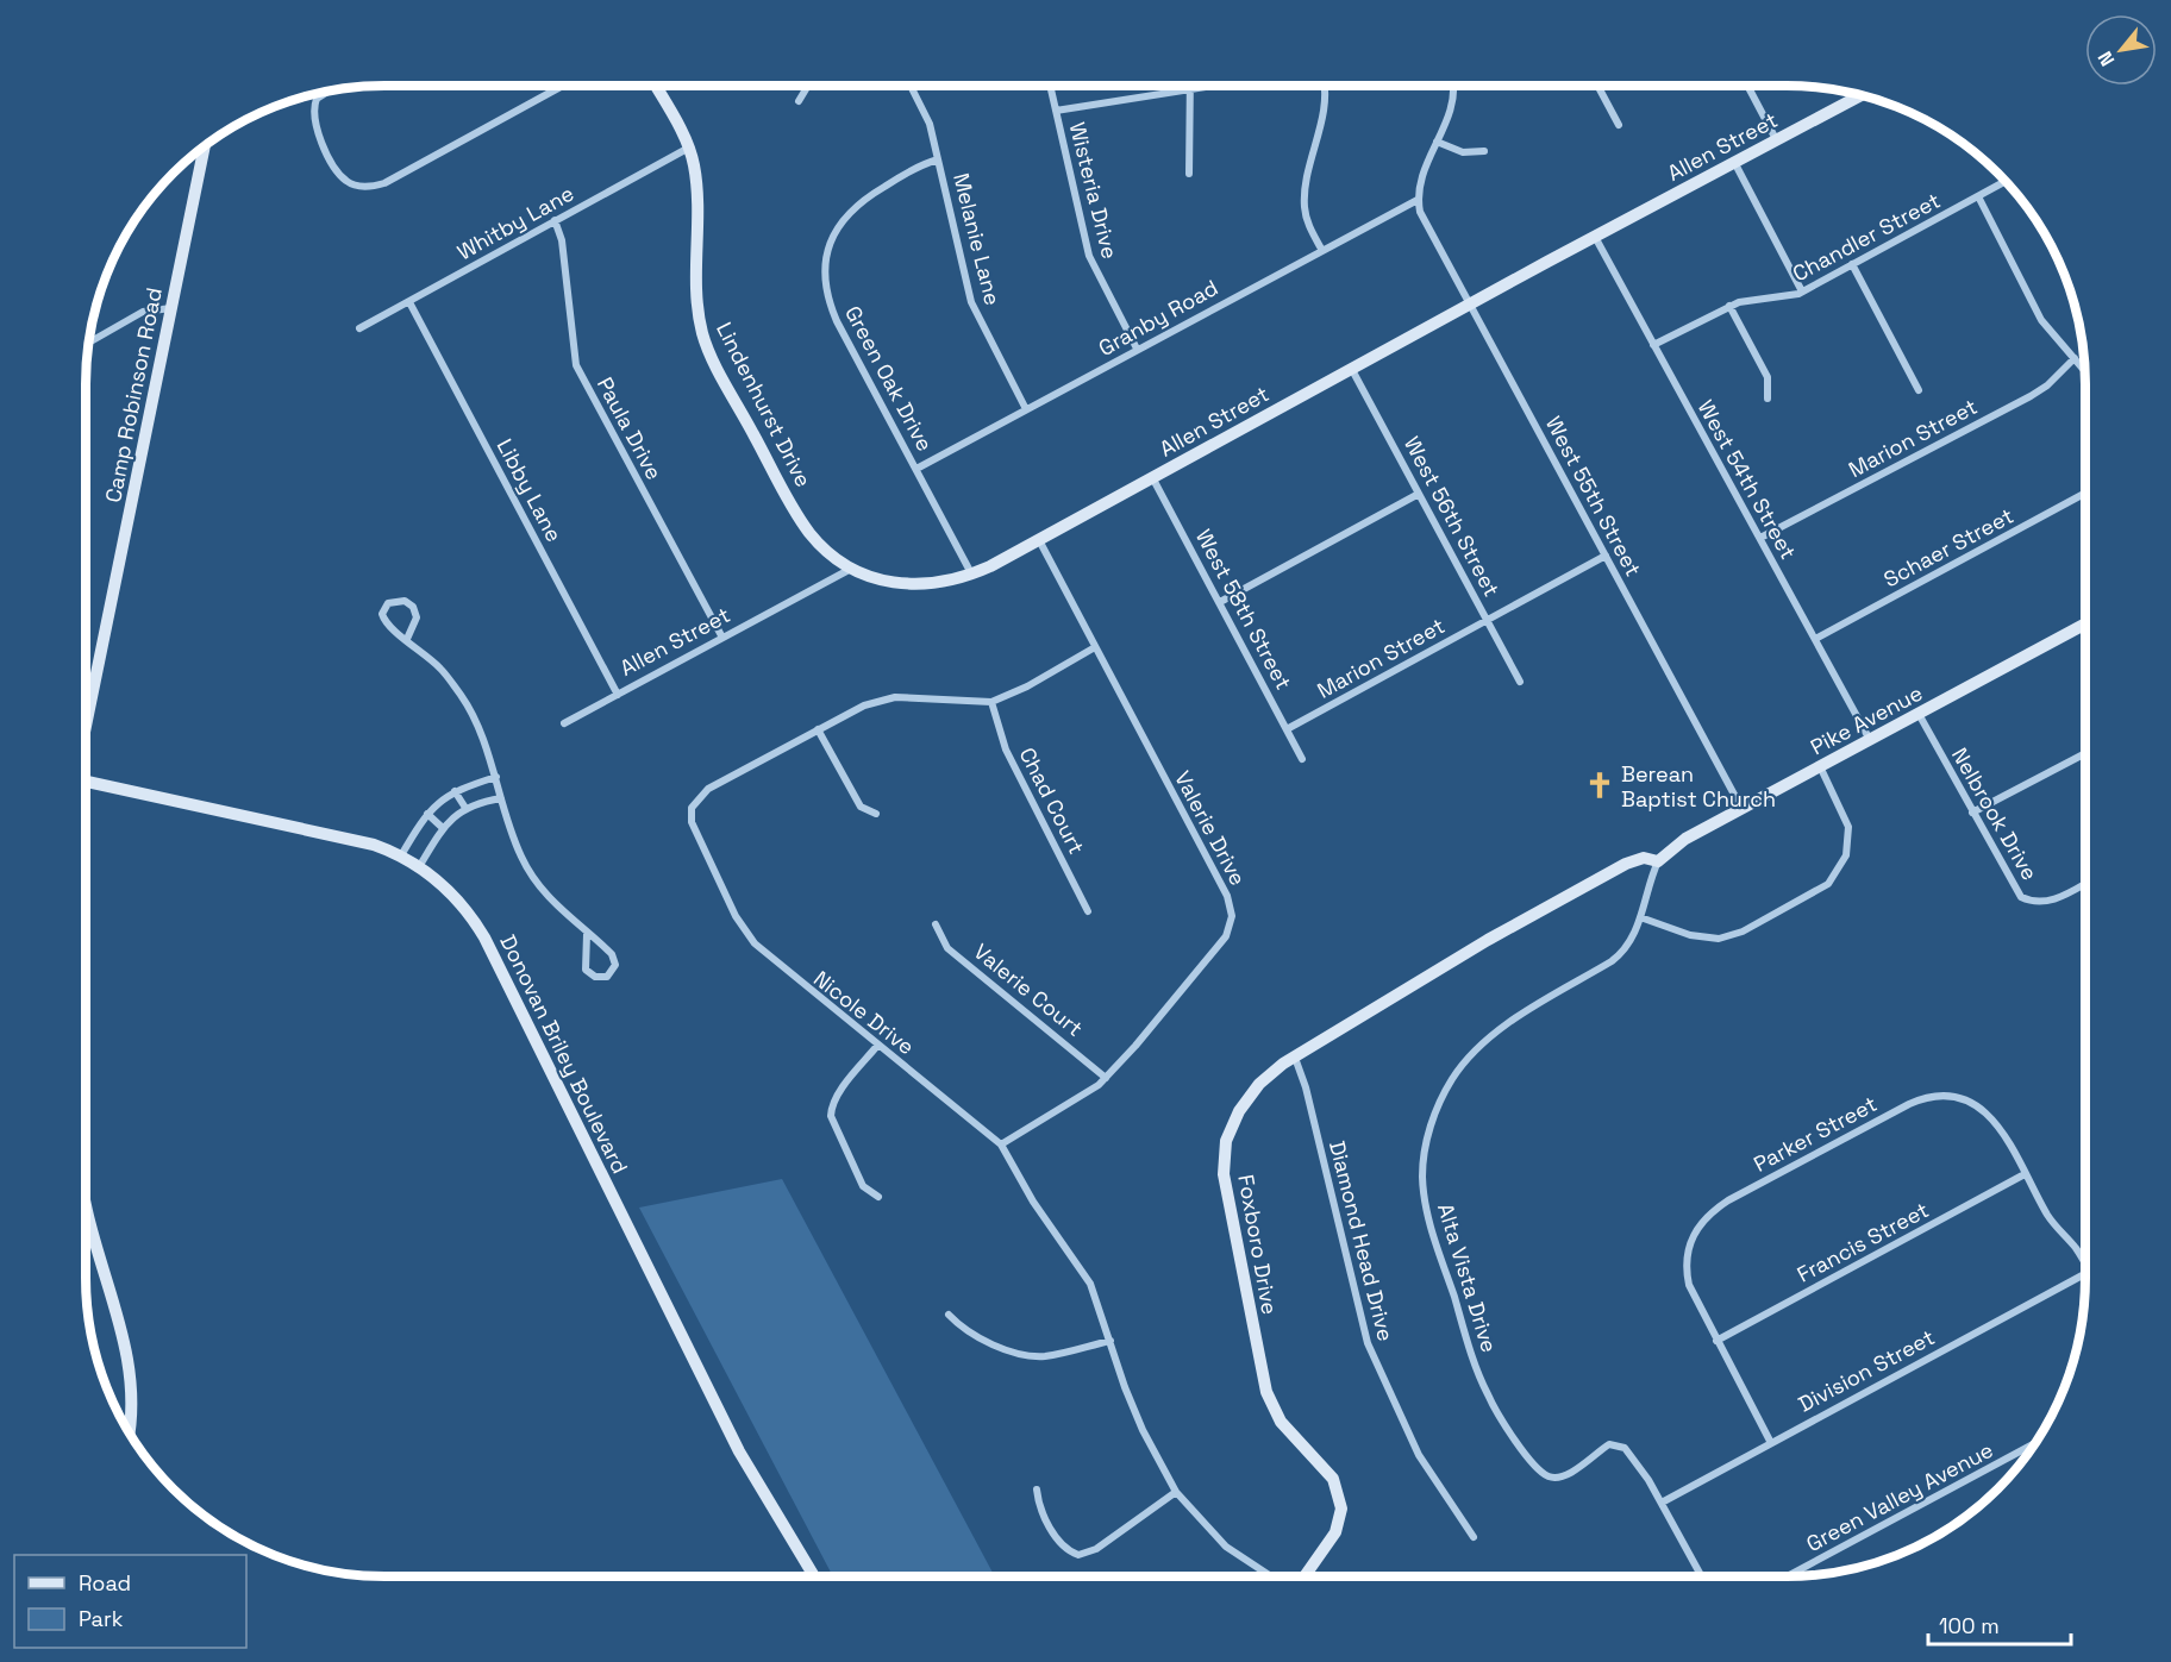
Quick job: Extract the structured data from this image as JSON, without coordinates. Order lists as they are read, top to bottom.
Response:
{
  "streets": {
    "street": [
      "Allen Street",
      "Wisteria Drive",
      "Whitby Lane",
      "Chandler Street",
      "Melanie Lane",
      "Granby Road",
      "Green Oak Drive",
      "Camp Robinson Road",
      "Lindenhurst Drive",
      "Paula Drive",
      "Marion Street",
      "West 54th Street",
      "Libby Lane",
      "West 55th Street",
      "West 56th Street",
      "Schaer Street",
      "West 58th Street",
      "Pike Avenue",
      "Chad Court",
      "Nelbrook Drive",
      "Valerie Drive",
      "Valerie Court",
      "Nicole Drive",
      "Donovan Briley Boulevard",
      "Parker Street",
      "Diamond Head Drive",
      "Francis Street",
      "Foxboro Drive",
      "Alta Vista Drive",
      "Division Street",
      "Green Valley Avenue"
    ]
  },
  "crossings": [
    ["Allen Street", "Green Oak Drive"],
    ["Allen Street", "Lindenhurst Drive"],
    ["Allen Street", "Paula Drive"],
    ["Allen Street", "West 54th Street"],
    ["Allen Street", "Libby Lane"],
    ["Allen Street", "West 55th Street"],
    ["Allen Street", "West 56th Street"],
    ["Allen Street", "West 58th Street"],
    ["Allen Street", "Valerie Drive"],
    ["Wisteria Drive", "Granby Road"],
    ["Whitby Lane", "Lindenhurst Drive"],
    ["Whitby Lane", "Paula Drive"],
    ["Whitby Lane", "Libby Lane"],
    ["Chandler Street", "West 54th Street"],
    ["Melanie Lane", "Granby Road"],
    ["Melanie Lane", "Green Oak Drive"],
    ["Granby Road", "Green Oak Drive"],
    ["Granby Road", "West 55th Street"],
    ["Marion Street", "West 54th Street"],
    ["Marion Street", "West 55th Street"],
    ["Marion Street", "West 56th Street"],
    ["Marion Street", "West 58th Street"],
    ["West 54th Street", "Schaer Street"],
    ["West 54th Street", "Pike Avenue"],
    ["West 55th Street", "Pike Avenue"],
    ["Pike Avenue", "Nelbrook Drive"],
    ["Pike Avenue", "Foxboro Drive"],
    ["Pike Avenue", "Alta Vista Drive"],
    ["Chad Court", "Nicole Drive"],
    ["Valerie Drive", "Valerie Court"],
    ["Valerie Drive", "Nicole Drive"],
    ["Parker Street", "Francis Street"],
    ["Diamond Head Drive", "Foxboro Drive"],
    ["Foxboro Drive", "Alta Vista Drive"],
    ["Alta Vista Drive", "Division Street"]
  ],
  "places": {
    "church": ["Berean Baptist Church"]
  },
  "legend": ["Road", "Park"],
  "scale_bar": "100 m",
  "north": "bottom left"
}
